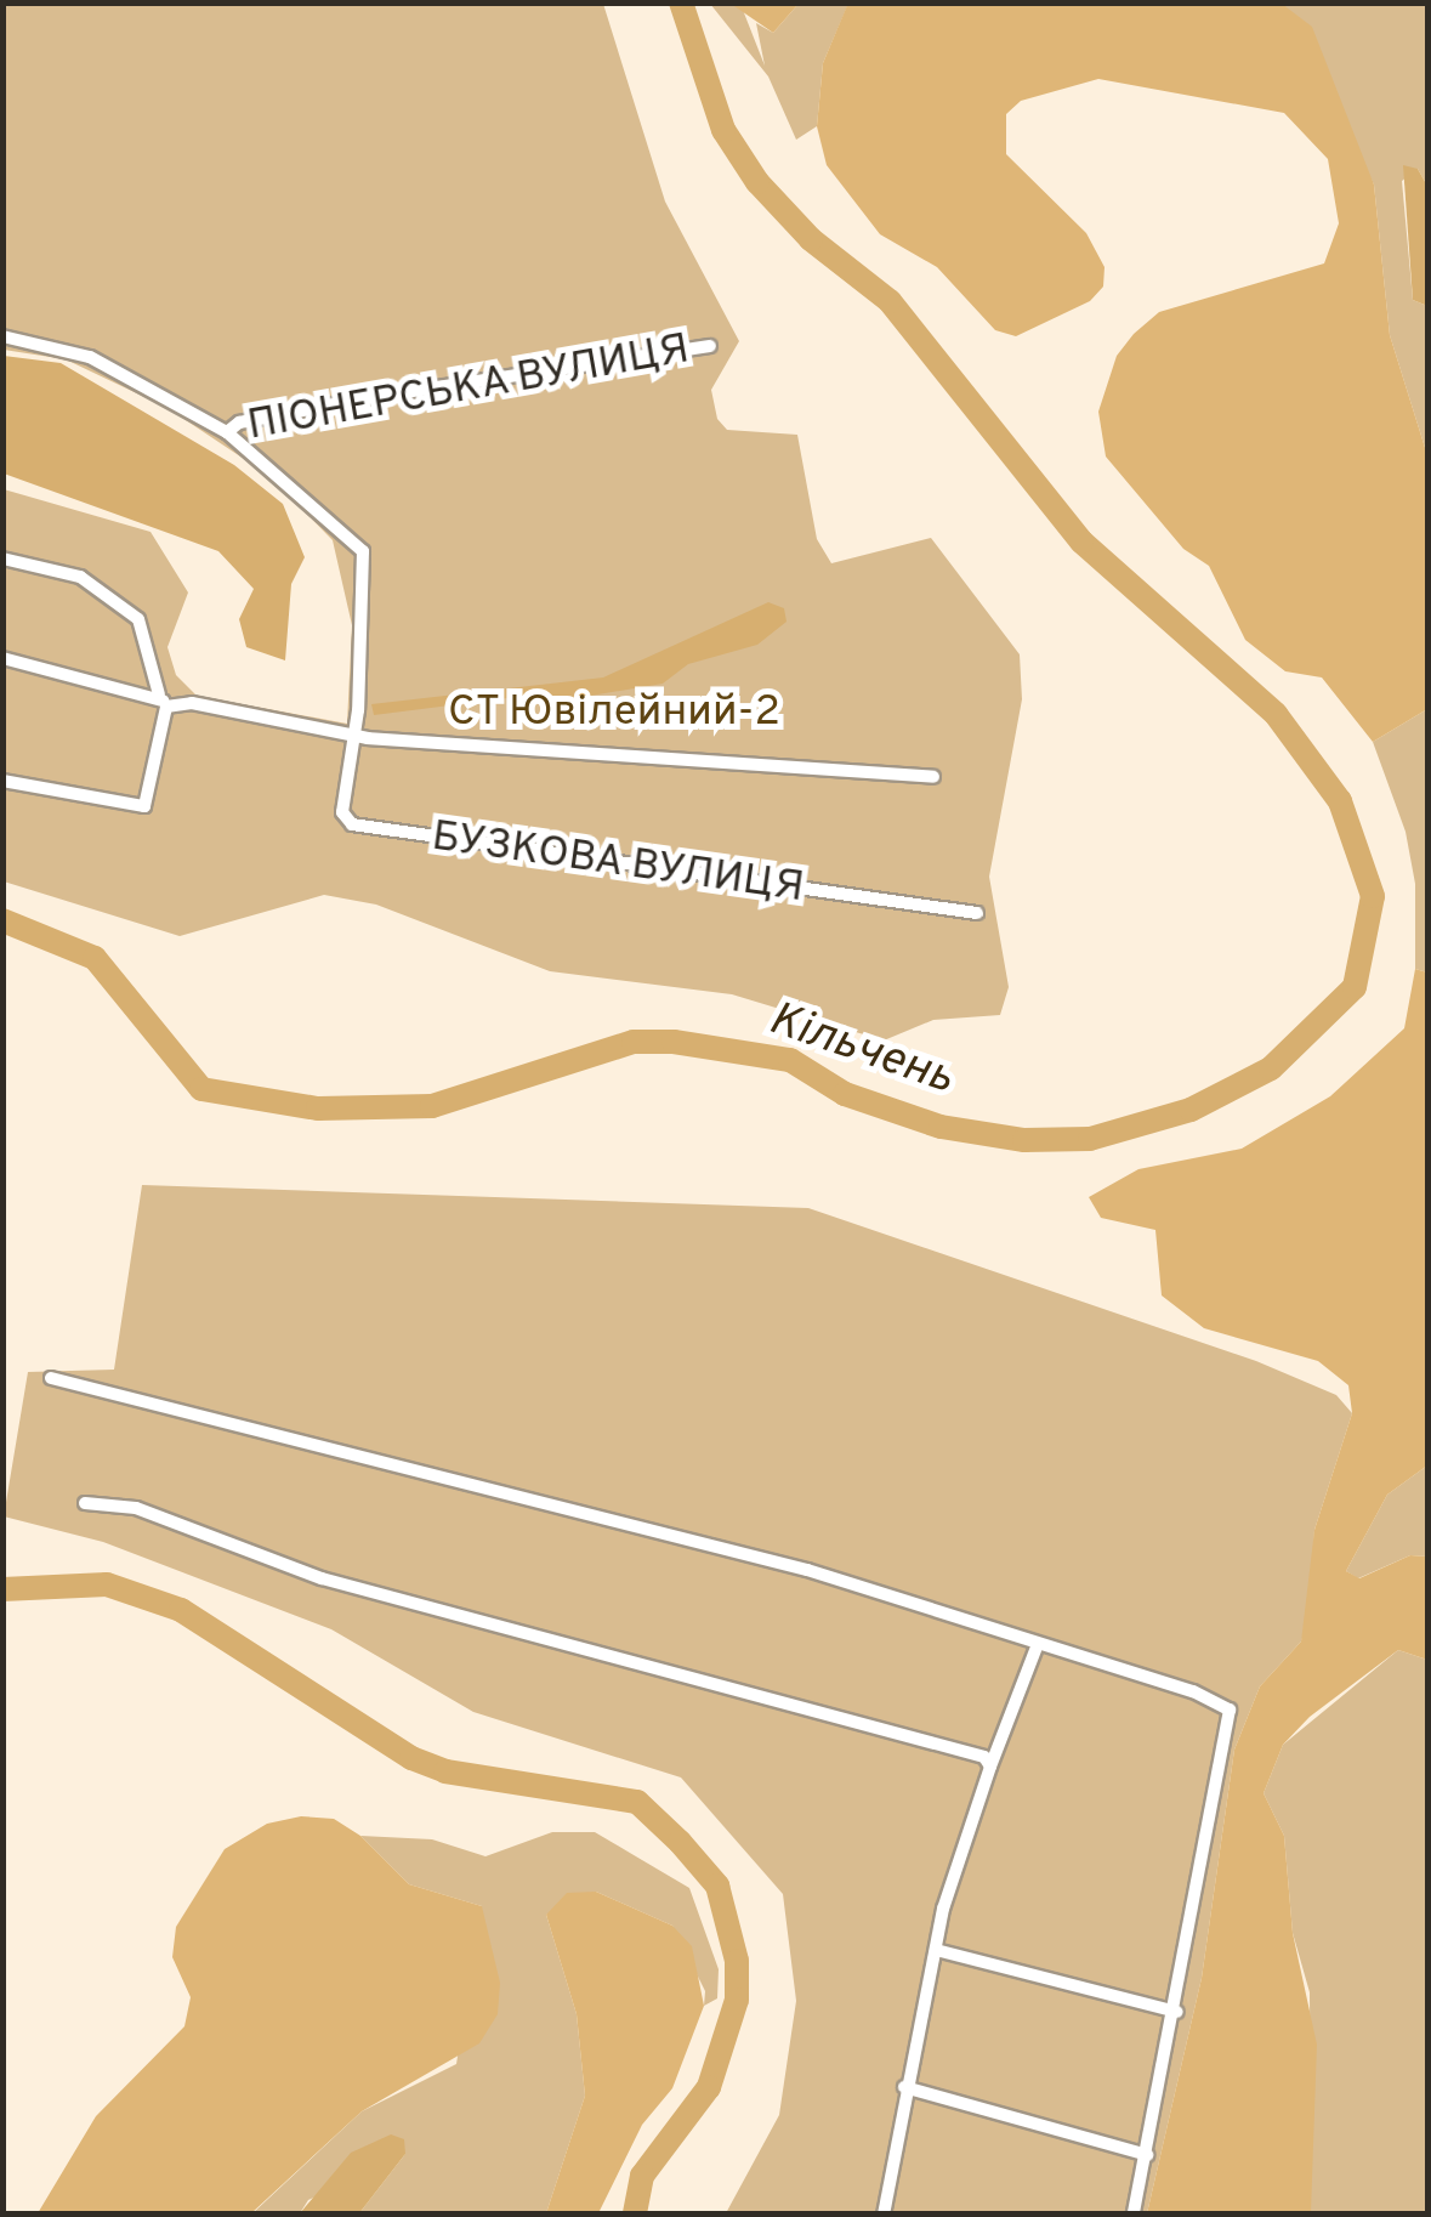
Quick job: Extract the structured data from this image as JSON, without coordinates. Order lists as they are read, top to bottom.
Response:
{
  "streets": {
    "street": ["ПІОНЕРСЬКА ВУЛИЦЯ", "БУЗКОВА ВУЛИЦЯ"]
  },
  "water": ["Кільчень"],
  "parks": ["СT Ювілейний-2"]
}
